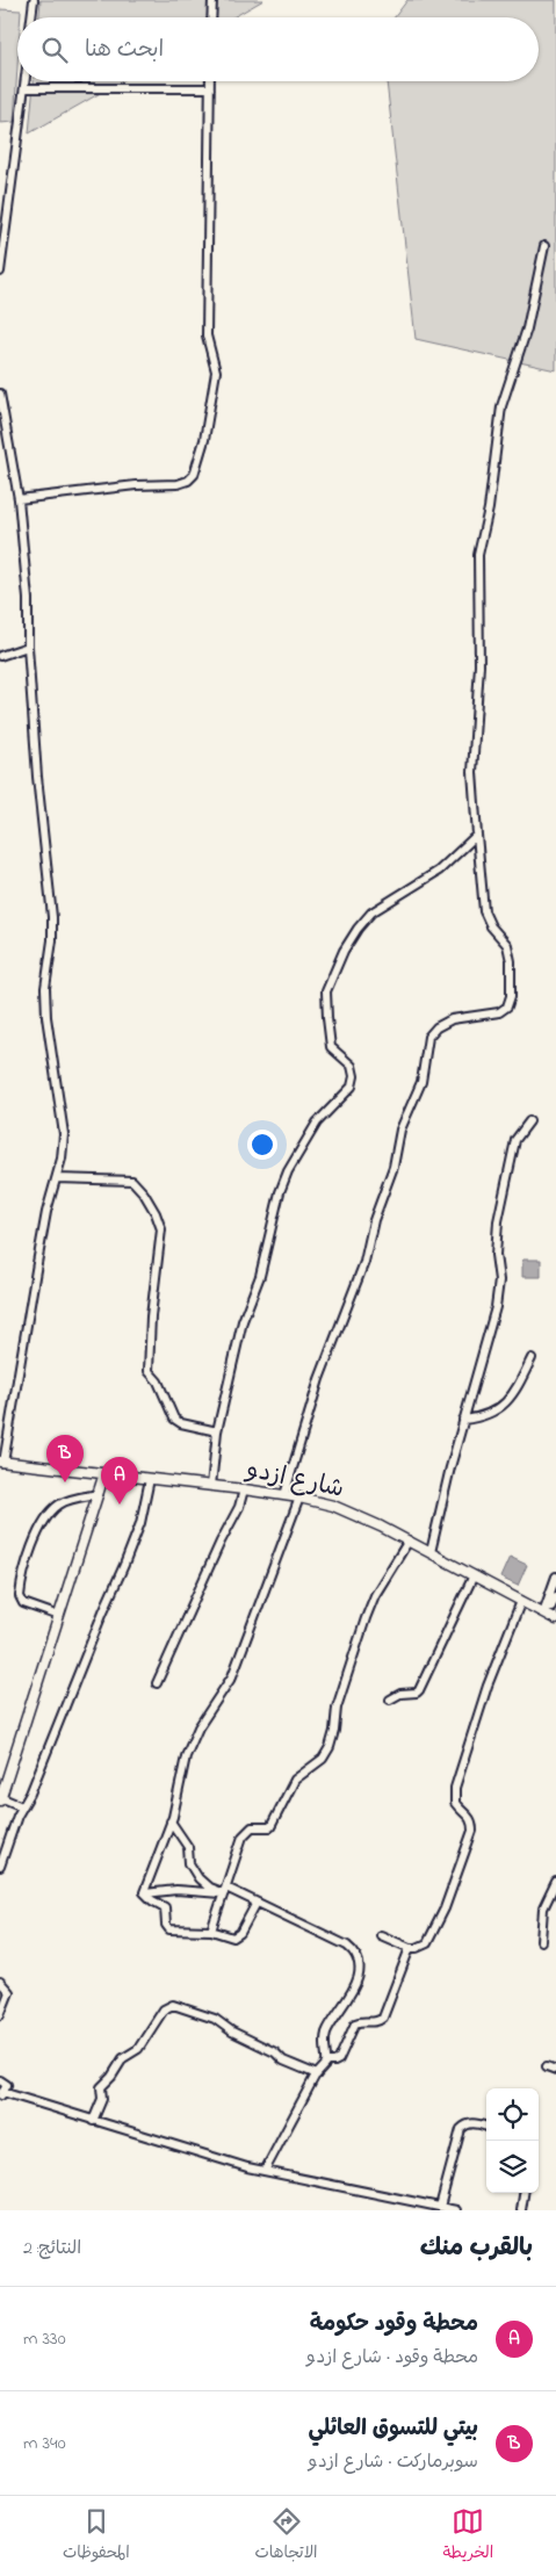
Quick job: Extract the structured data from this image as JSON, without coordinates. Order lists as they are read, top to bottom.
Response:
{
  "streets": {
    "street": ["شارع ازدو"]
  },
  "page": {
    "search": "ابحث هنا",
    "pins": ["B", "A"],
    "heading": ["بالقرب منك", "النتائج: 2"],
    "list": [
      {
        "mark": "A",
        "name": "محطة وقود حكومة",
        "note": "محطة وقود · شارع ازدو",
        "value": "330 m"
      },
      {
        "mark": "B",
        "name": "بيتي للتسوق العائلي",
        "note": "سوبرماركت · شارع ازدو",
        "value": "340 m"
      }
    ],
    "nav": ["الخريطة", "الاتجاهات", "المحفوظات"]
  }
}
